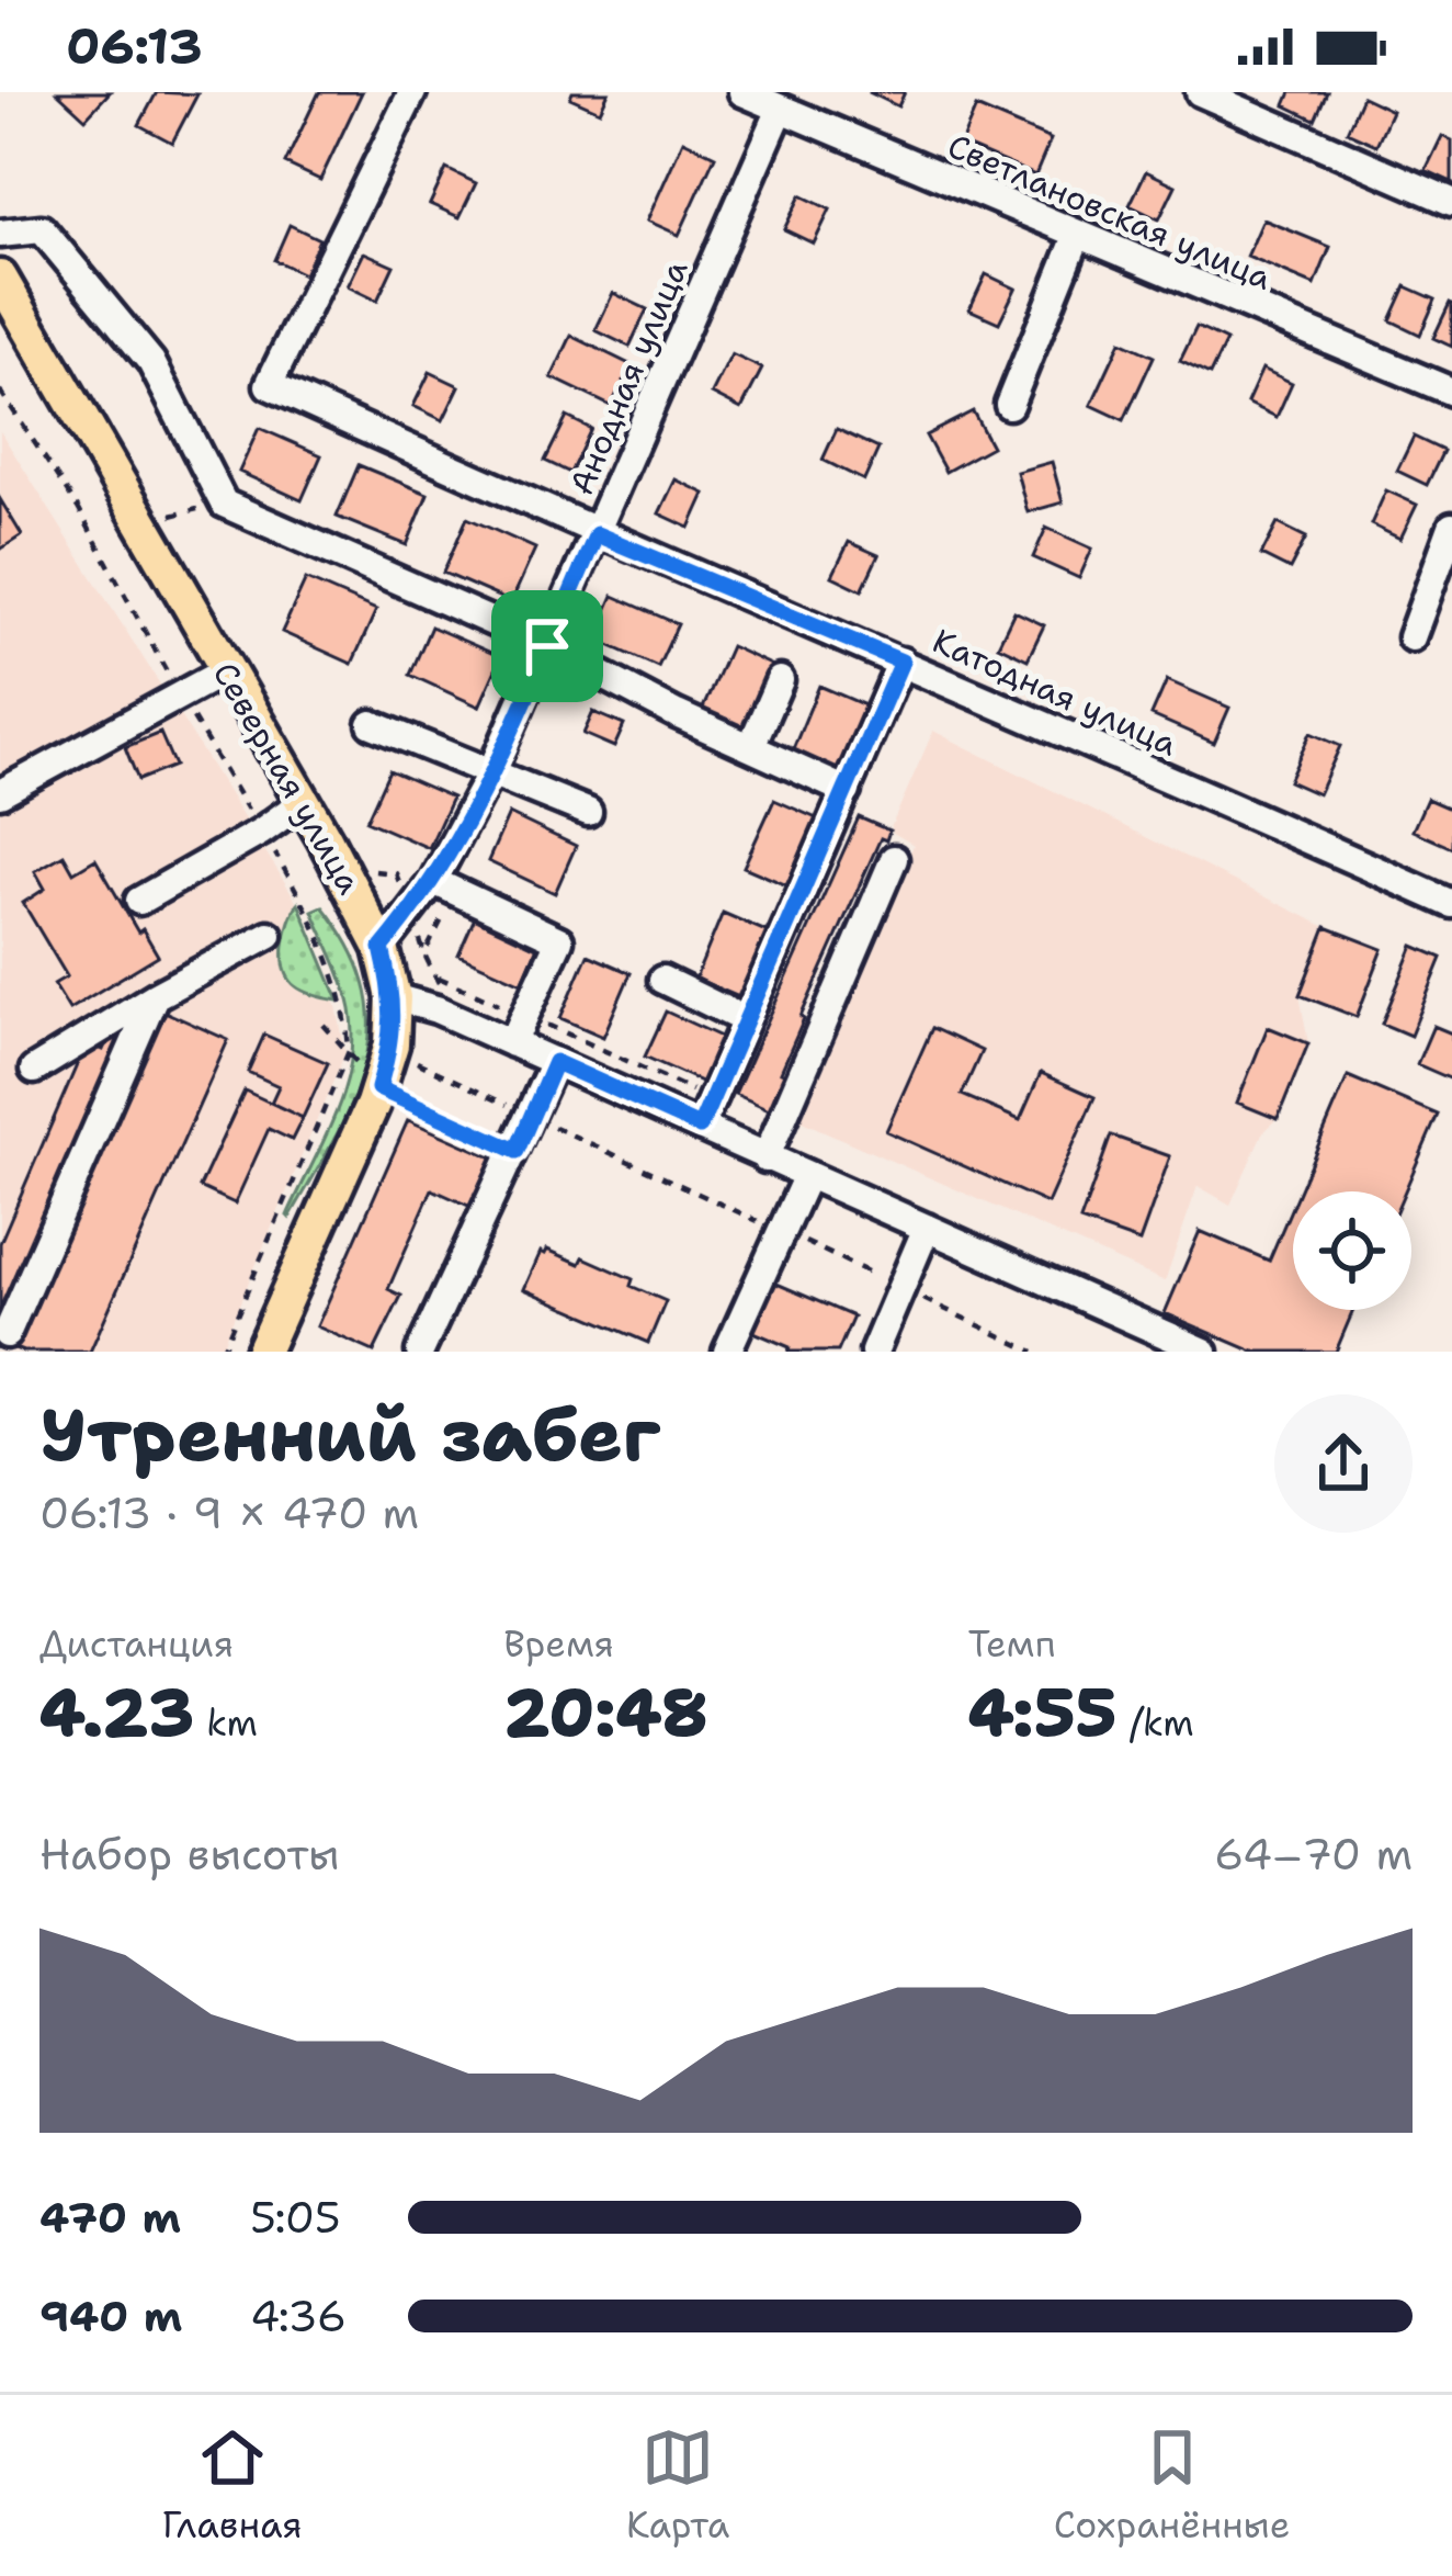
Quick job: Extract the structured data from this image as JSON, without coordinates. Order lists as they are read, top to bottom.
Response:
{
  "streets": {
    "main road": ["Северная улица"],
    "street": ["Светлановская улица", "Анодная улица", "Катодная улица"]
  },
  "crossings": [
    ["Светлановская улица", "Анодная улица"],
    ["Анодная улица", "Катодная улица"],
    ["Анодная улица", "Северная улица"]
  ],
  "page": {
    "status": "06:13",
    "heading": ["Утренний забег", "06:13 · 9 × 470 m"],
    "stats": [
      ["Дистанция", "4.23 km"],
      ["Время", "20:48"],
      ["Темп", "4:55 /km"]
    ],
    "chart": ["Набор высоты", "64–70 m"],
    "list": [
      {
        "name": "470 m",
        "note": "5:05"
      },
      {
        "name": "940 m",
        "note": "4:36"
      }
    ],
    "tabs": ["Главная", "Карта", "Сохранённые"]
  }
}
